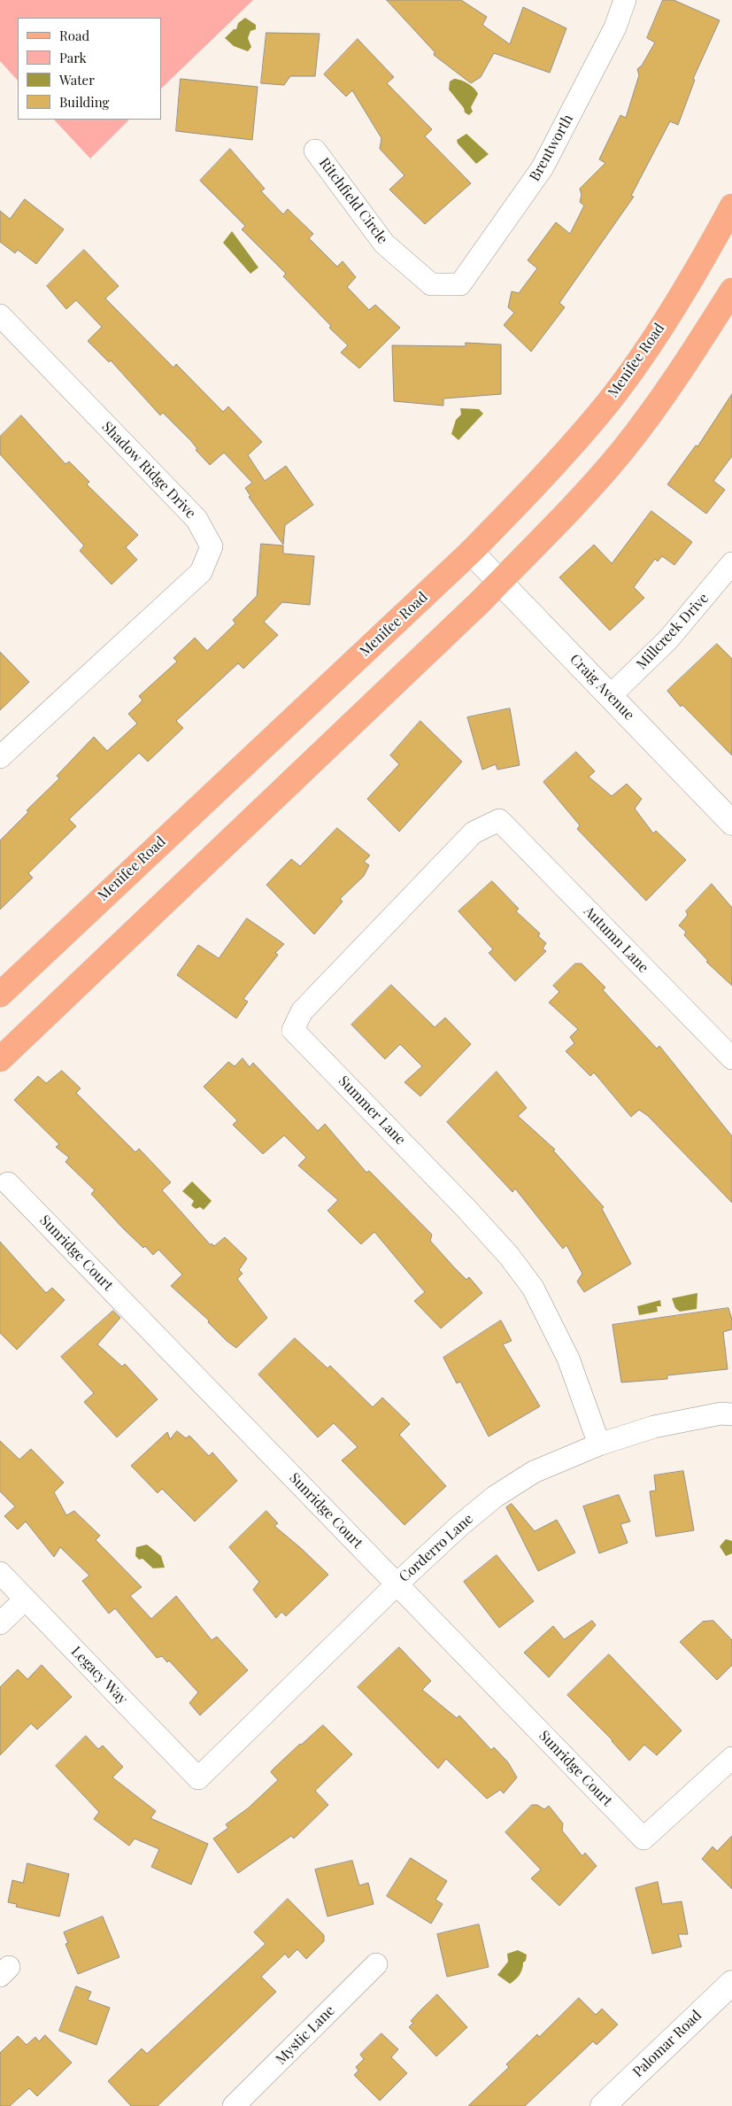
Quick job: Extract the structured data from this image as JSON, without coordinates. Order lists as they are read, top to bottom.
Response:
{
  "streets": {
    "main road": ["Menifee Road"],
    "street": [
      "Brentworth",
      "Ritchfield Circle",
      "Shadow Ridge Drive",
      "Millcreek Drive",
      "Craig Avenue",
      "Autumn Lane",
      "Summer Lane",
      "Sunridge Court",
      "Corderro Lane",
      "Legacy Way",
      "Mystic Lane",
      "Palomar Road"
    ]
  },
  "crossings": [
    ["Brentworth", "Ritchfield Circle"],
    ["Menifee Road", "Craig Avenue"],
    ["Millcreek Drive", "Craig Avenue"],
    ["Autumn Lane", "Summer Lane"],
    ["Summer Lane", "Corderro Lane"],
    ["Sunridge Court", "Corderro Lane"],
    ["Corderro Lane", "Legacy Way"]
  ],
  "legend": [
    "Road",
    "Park",
    "Water",
    "Building"
  ]
}
